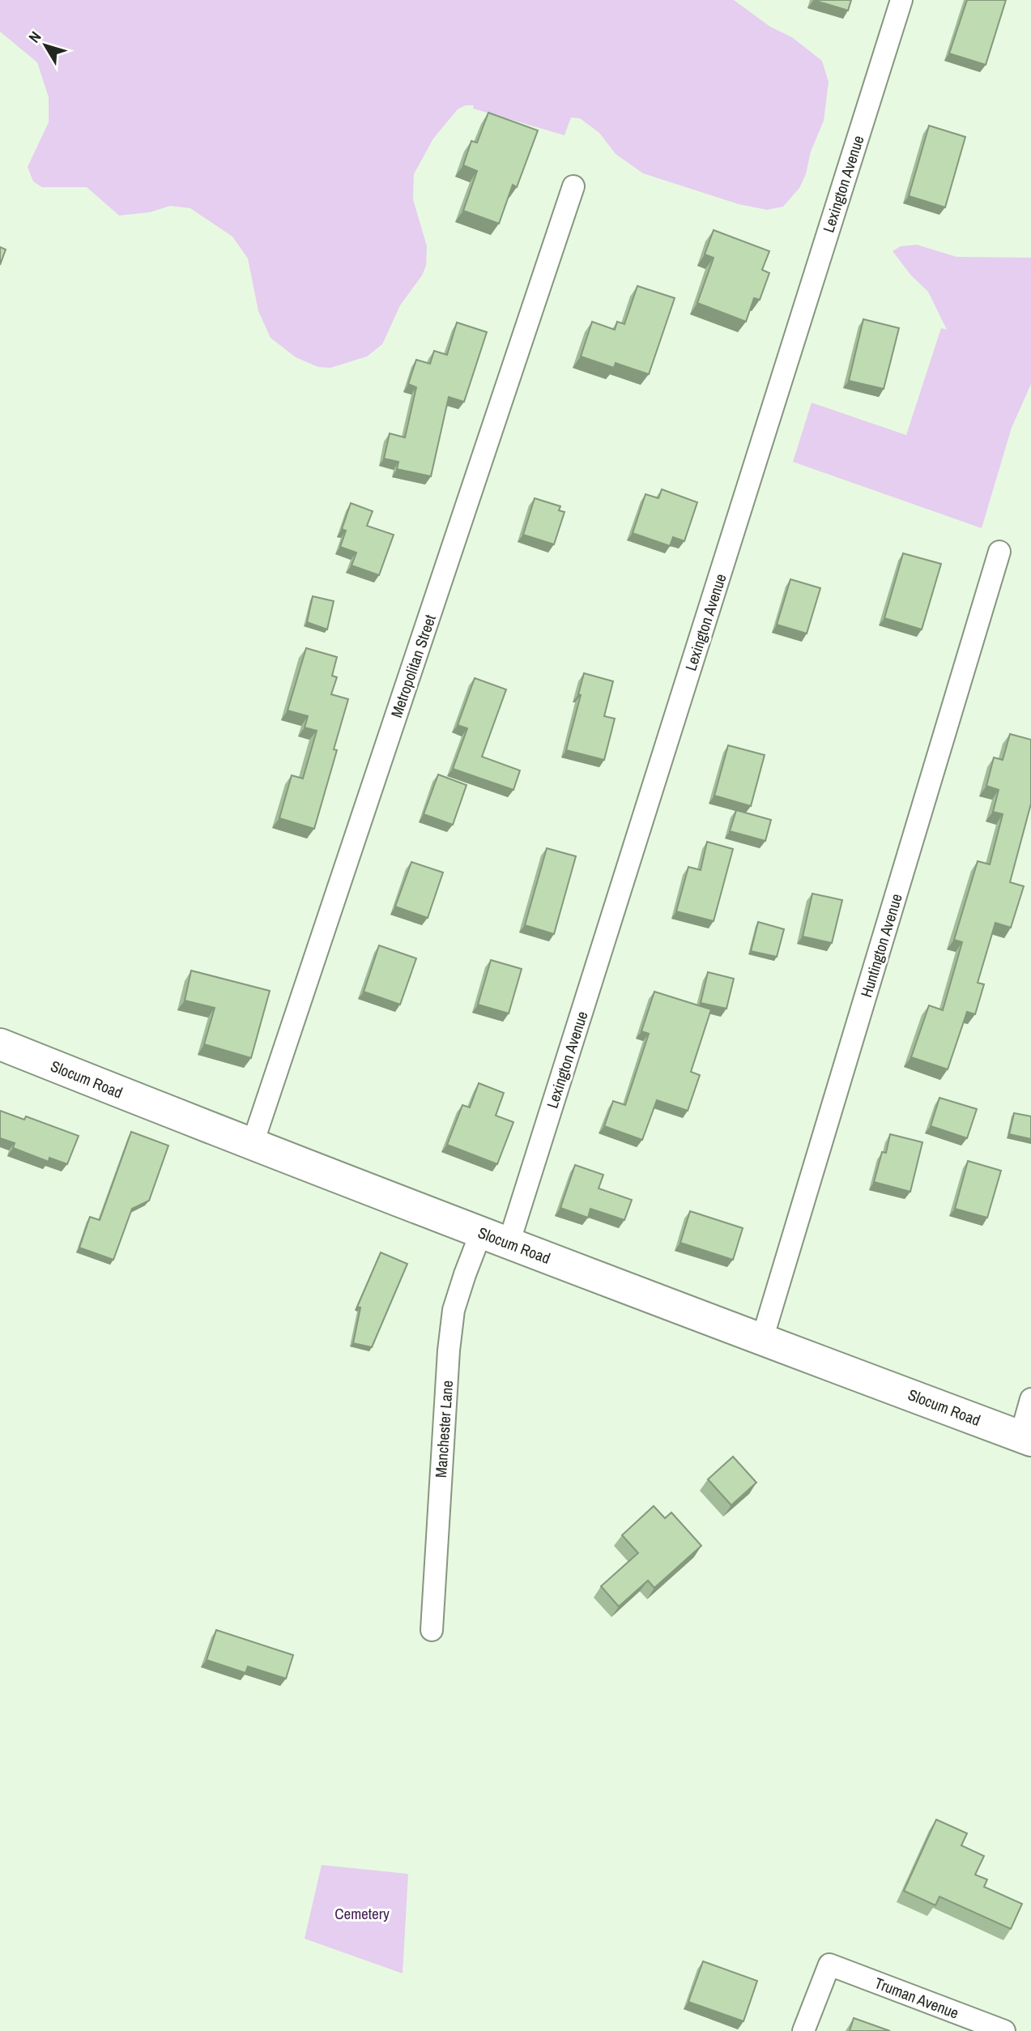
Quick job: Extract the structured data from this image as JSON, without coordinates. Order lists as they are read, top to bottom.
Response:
{
  "streets": {
    "main road": ["Slocum Road"],
    "street": [
      "Lexington Avenue",
      "Metropolitan Street",
      "Huntington Avenue",
      "Manchester Lane",
      "Truman Avenue"
    ]
  },
  "crossings": [
    ["Lexington Avenue", "Slocum Road"],
    ["Metropolitan Street", "Slocum Road"],
    ["Huntington Avenue", "Slocum Road"],
    ["Slocum Road", "Manchester Lane"]
  ],
  "parks": ["Cemetery"],
  "north": "top left"
}
